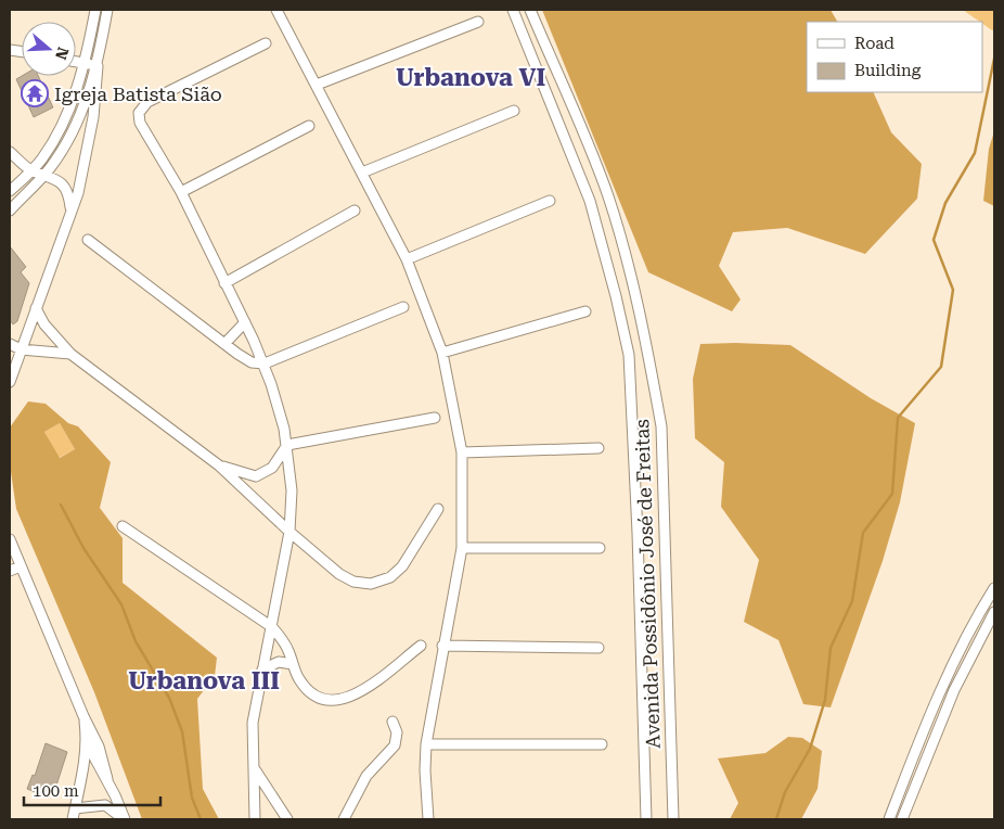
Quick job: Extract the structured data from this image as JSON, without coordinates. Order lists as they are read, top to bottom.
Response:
{
  "streets": {
    "street": ["Avenida Possidônio José de Freitas"]
  },
  "districts": ["Urbanova VI", "Urbanova III"],
  "places": {
    "temple": ["Igreja Batista Sião"]
  },
  "legend": ["Road", "Building"],
  "scale_bar": "100 m",
  "north": "right"
}
